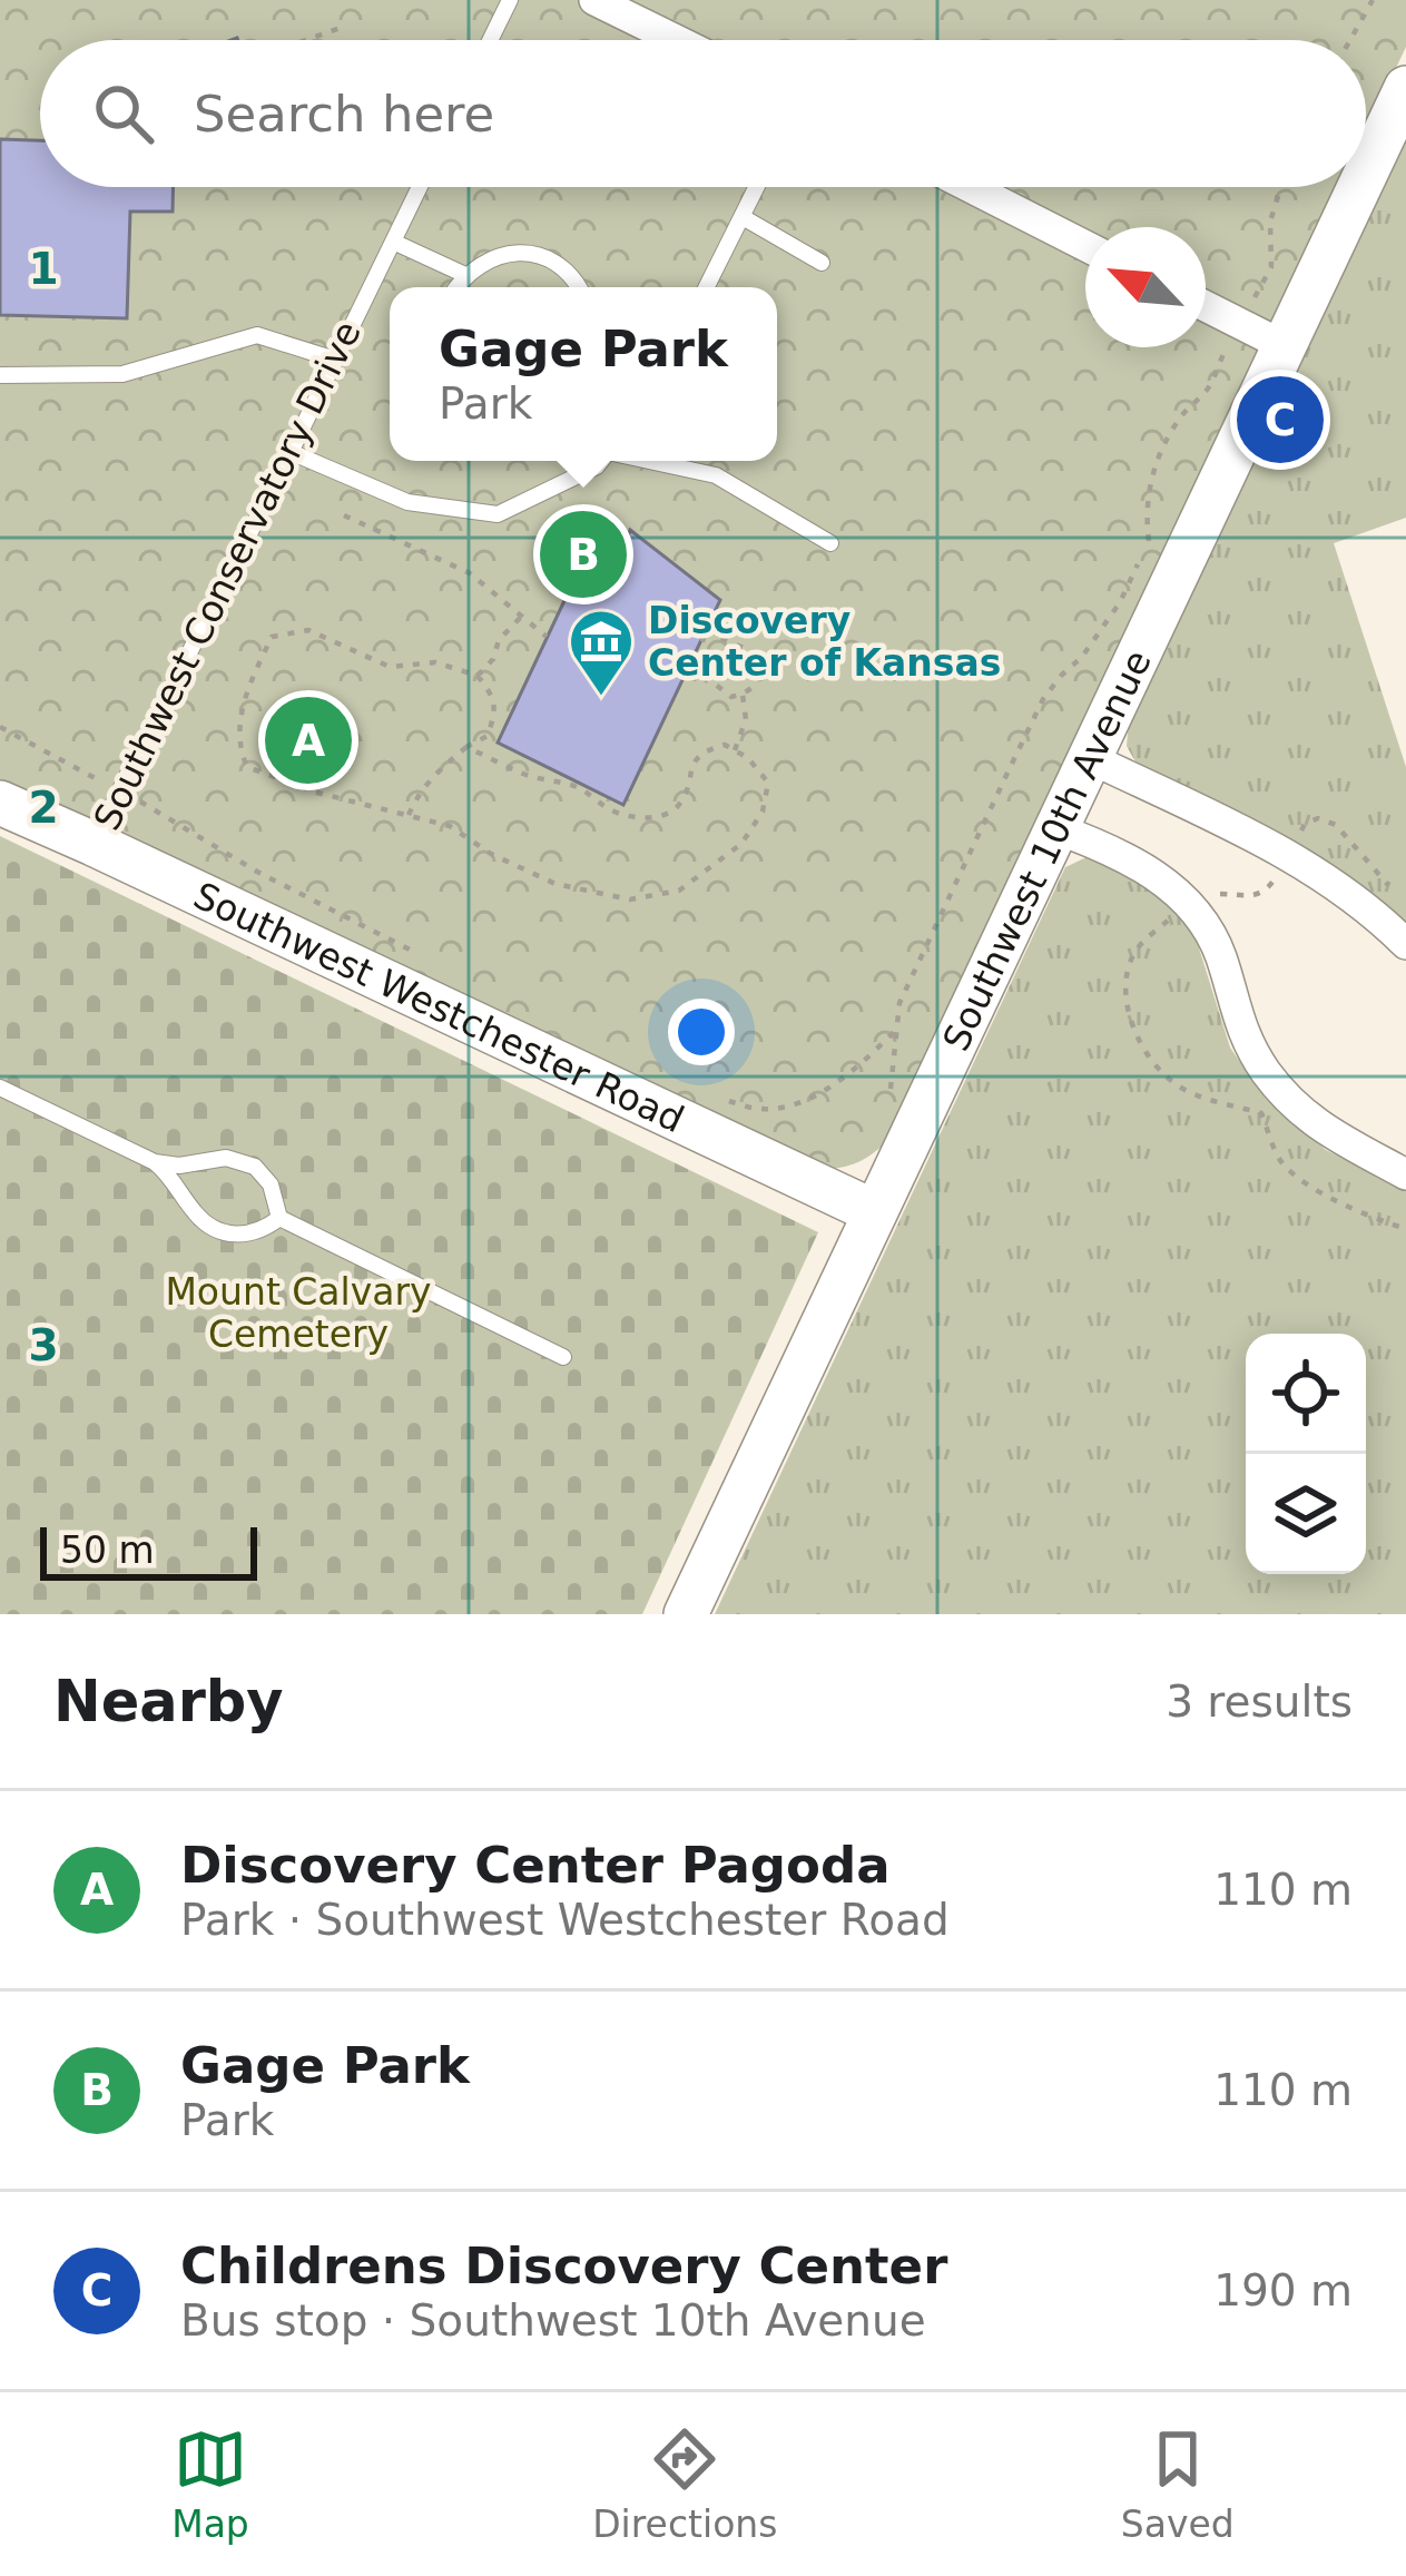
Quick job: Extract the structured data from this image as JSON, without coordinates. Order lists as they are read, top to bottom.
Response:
{
  "streets": {
    "main road": ["Southwest 10th Avenue", "Southwest Westchester Road"],
    "lane": ["Southwest Conservatory Drive"]
  },
  "crossings": [
    ["Southwest Conservatory Drive", "Southwest Westchester Road"],
    ["Southwest 10th Avenue", "Southwest Westchester Road"]
  ],
  "parks": ["Mount Calvary Cemetery"],
  "places": {
    "museum": ["Discovery Center of Kansas"]
  },
  "scale_bar": "50 m",
  "north": "top left",
  "page": {
    "search": "Search here",
    "popup": ["Gage Park", "Park"],
    "pins": ["C", "B", "A"],
    "scale": "50 m",
    "heading": ["Nearby", "3 results"],
    "list": [
      {
        "mark": "A",
        "name": "Discovery Center Pagoda",
        "note": "Park · Southwest Westchester Road",
        "value": "110 m"
      },
      {
        "mark": "B",
        "name": "Gage Park",
        "note": "Park",
        "value": "110 m"
      },
      {
        "mark": "C",
        "name": "Childrens Discovery Center",
        "note": "Bus stop · Southwest 10th Avenue",
        "value": "190 m"
      }
    ],
    "nav": ["Map", "Directions", "Saved"]
  },
  "grid": {
    "rows": ["1", "2", "3"]
  }
}
